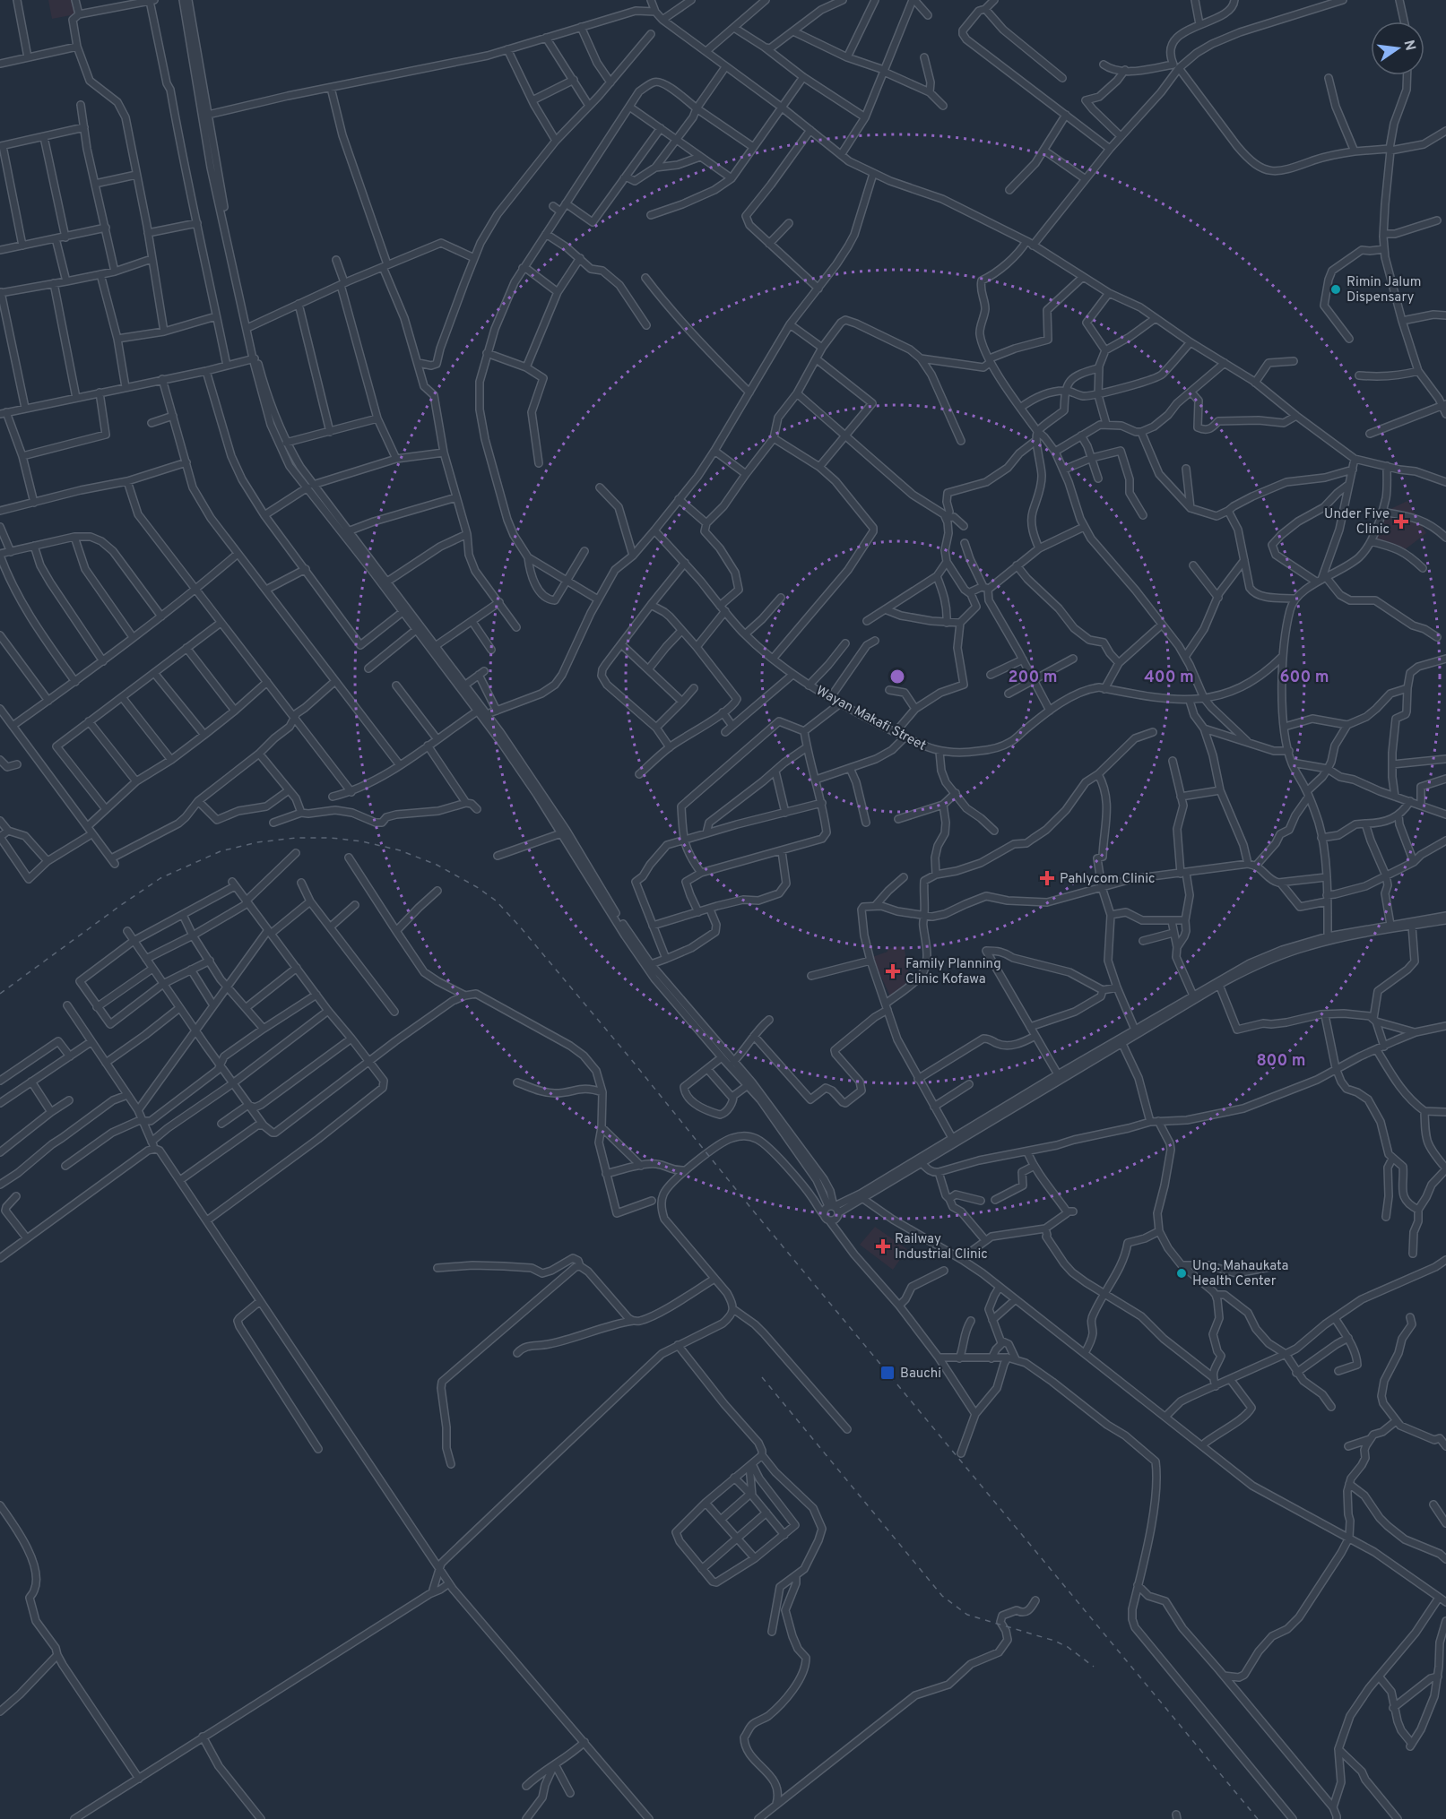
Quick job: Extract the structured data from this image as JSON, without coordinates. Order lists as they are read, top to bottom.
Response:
{
  "streets": {
    "street": ["Wayan Makafi Street"]
  },
  "places": {
    "other": ["Rimin Jalum Dispensary", "Ung. Mahaukata Health Center"],
    "health": [
      "Under Five Clinic",
      "Pahlycom Clinic",
      "Family Planning Clinic Kofawa",
      "Railway Industrial Clinic"
    ],
    "transit": ["Bauchi"]
  },
  "north": "right",
  "rings": [
    "200 m",
    "400 m",
    "600 m",
    "800 m"
  ]
}
